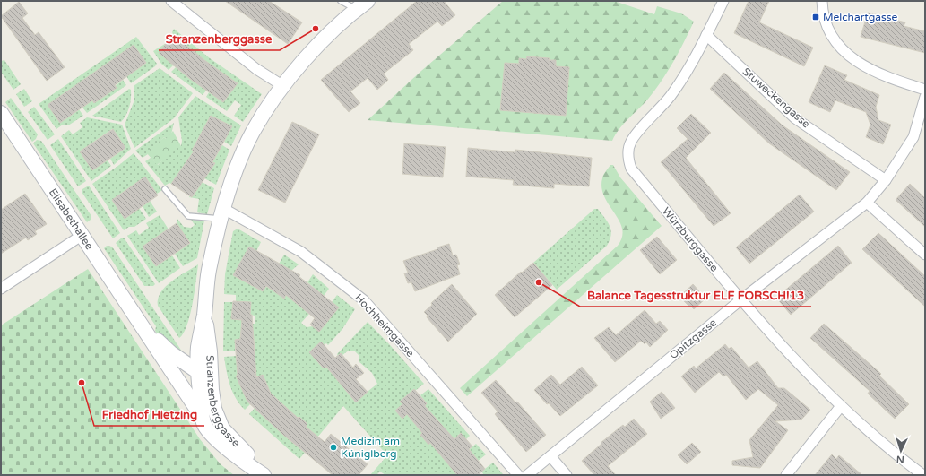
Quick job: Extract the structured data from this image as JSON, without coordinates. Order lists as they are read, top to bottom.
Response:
{
  "streets": {
    "street": [
      "Stuweckengasse",
      "Elisabethallee",
      "Würzburggasse",
      "Hochheimgasse",
      "Opitzgasse",
      "Stranzenberggasse"
    ]
  },
  "crossings": [
    ["Stuweckengasse", "Würzburggasse"],
    ["Stuweckengasse", "Opitzgasse"],
    ["Elisabethallee", "Stranzenberggasse"],
    ["Würzburggasse", "Opitzgasse"],
    ["Hochheimgasse", "Stranzenberggasse"]
  ],
  "places": {
    "transit": ["Melchartgasse"],
    "other": [
      "Stranzenberggasse",
      "Balance Tagesstruktur ELF FORSCH!13",
      "Friedhof Hietzing",
      "Medizin am Küniglberg"
    ]
  },
  "north": "bottom"
}
